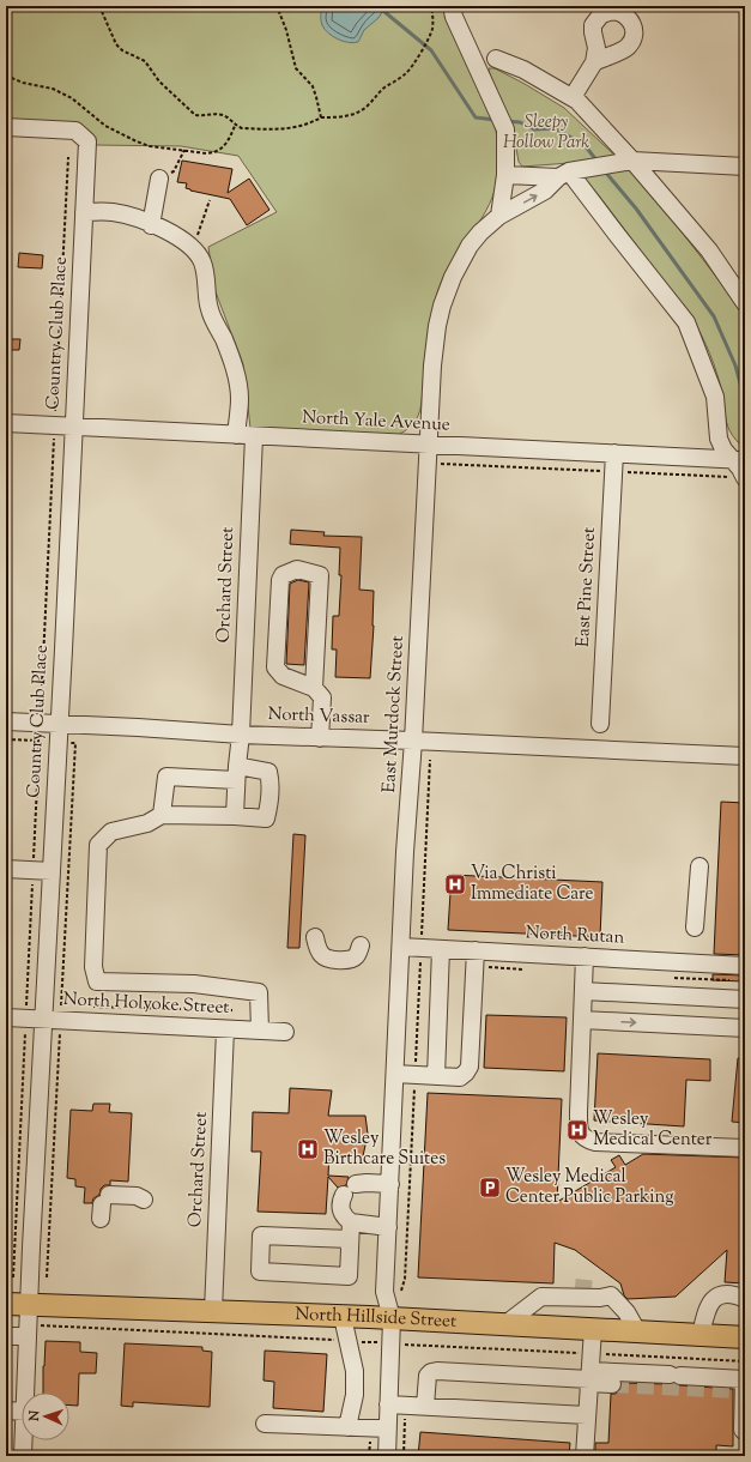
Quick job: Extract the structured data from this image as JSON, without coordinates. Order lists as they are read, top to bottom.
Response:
{
  "streets": {
    "main road": ["North Hillside Street"],
    "street": [
      "Country Club Place",
      "North Yale Avenue",
      "Orchard Street",
      "East Pine Street",
      "East Murdock Street",
      "North Vassar",
      "North Rutan",
      "North Holyoke Street"
    ]
  },
  "crossings": [
    ["Country Club Place", "North Yale Avenue"],
    ["Country Club Place", "North Vassar"],
    ["Country Club Place", "North Holyoke Street"],
    ["Country Club Place", "North Hillside Street"],
    ["North Yale Avenue", "Orchard Street"],
    ["North Yale Avenue", "East Pine Street"],
    ["North Yale Avenue", "East Murdock Street"],
    ["Orchard Street", "North Vassar"],
    ["Orchard Street", "North Holyoke Street"],
    ["Orchard Street", "North Hillside Street"],
    ["East Murdock Street", "North Vassar"],
    ["East Murdock Street", "North Rutan"],
    ["East Murdock Street", "North Hillside Street"]
  ],
  "parks": ["Sleepy Hollow Park"],
  "places": {
    "hospital": ["Via Christi Immediate Care", "Wesley Medical Center", "Wesley Birthcare Suites"],
    "parking": ["Wesley Medical Center Public Parking"]
  },
  "north": "left"
}
